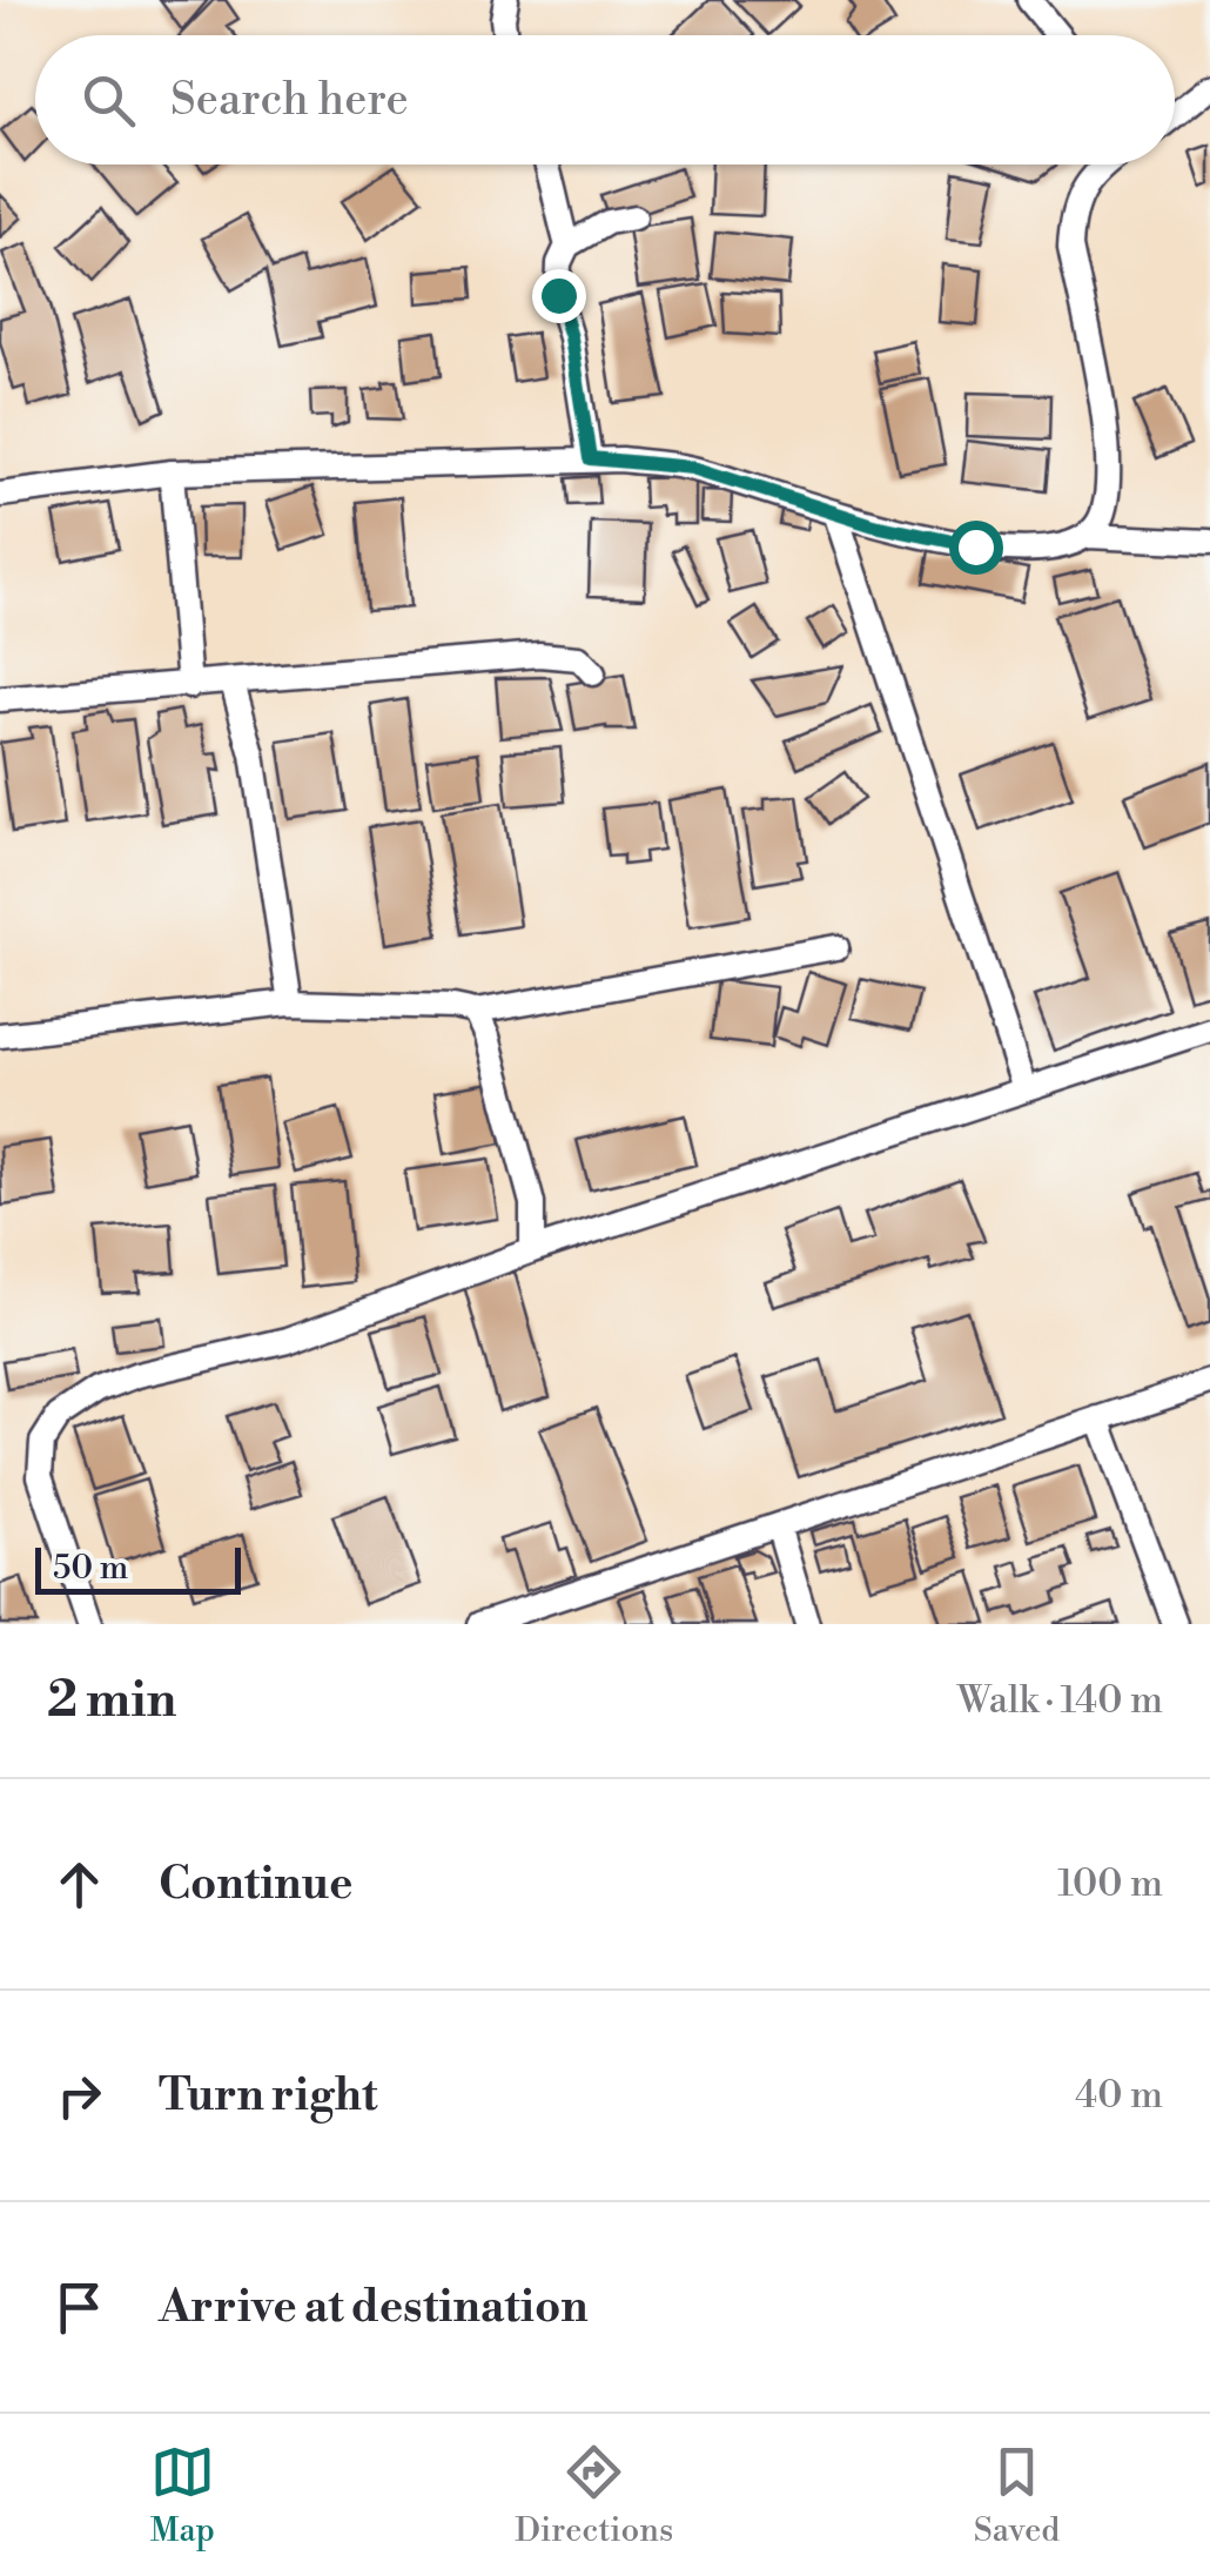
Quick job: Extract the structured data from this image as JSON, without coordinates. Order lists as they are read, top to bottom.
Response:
{
  "scale_bar": "50 m",
  "page": {
    "search": "Search here",
    "scale": "50 m",
    "heading": ["2 min", "Walk · 140 m"],
    "list": [
      ["Continue", "100 m"],
      ["Turn right", "40 m"],
      "Arrive at destination"
    ],
    "nav": ["Map", "Directions", "Saved"]
  }
}
